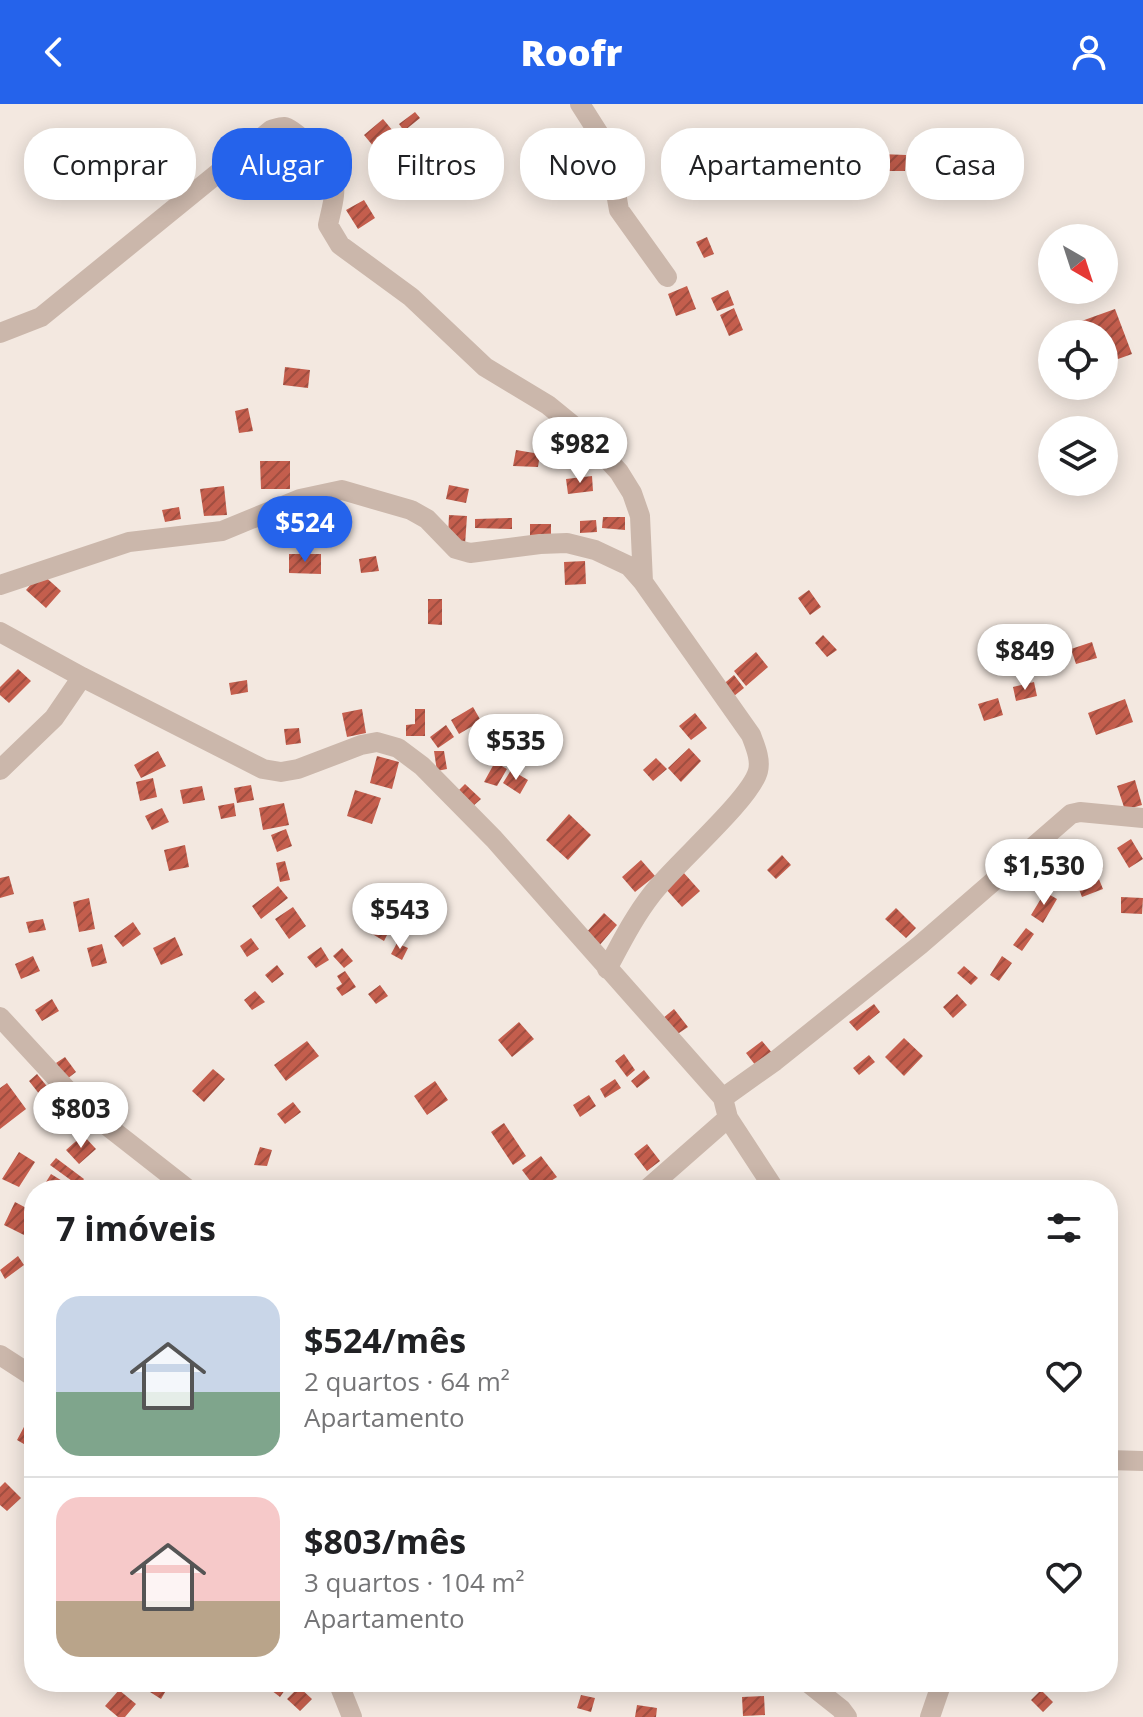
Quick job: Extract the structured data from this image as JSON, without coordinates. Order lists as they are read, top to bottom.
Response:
{
  "north": "bottom right",
  "page": {
    "header": "Roofr",
    "chip": [
      "Comprar",
      "Alugar",
      "Filtros",
      "Novo",
      "Apartamento",
      "Casa"
    ],
    "price": [
      "$982",
      "$524",
      "$849",
      "$535",
      "$1,530",
      "$543",
      "$803"
    ],
    "heading": "7 imóveis",
    "list": [
      {
        "name": "$524/mês",
        "note": "2 quartos · 64 m² · Apartamento"
      },
      {
        "name": "$803/mês",
        "note": "3 quartos · 104 m² · Apartamento"
      }
    ]
  }
}
